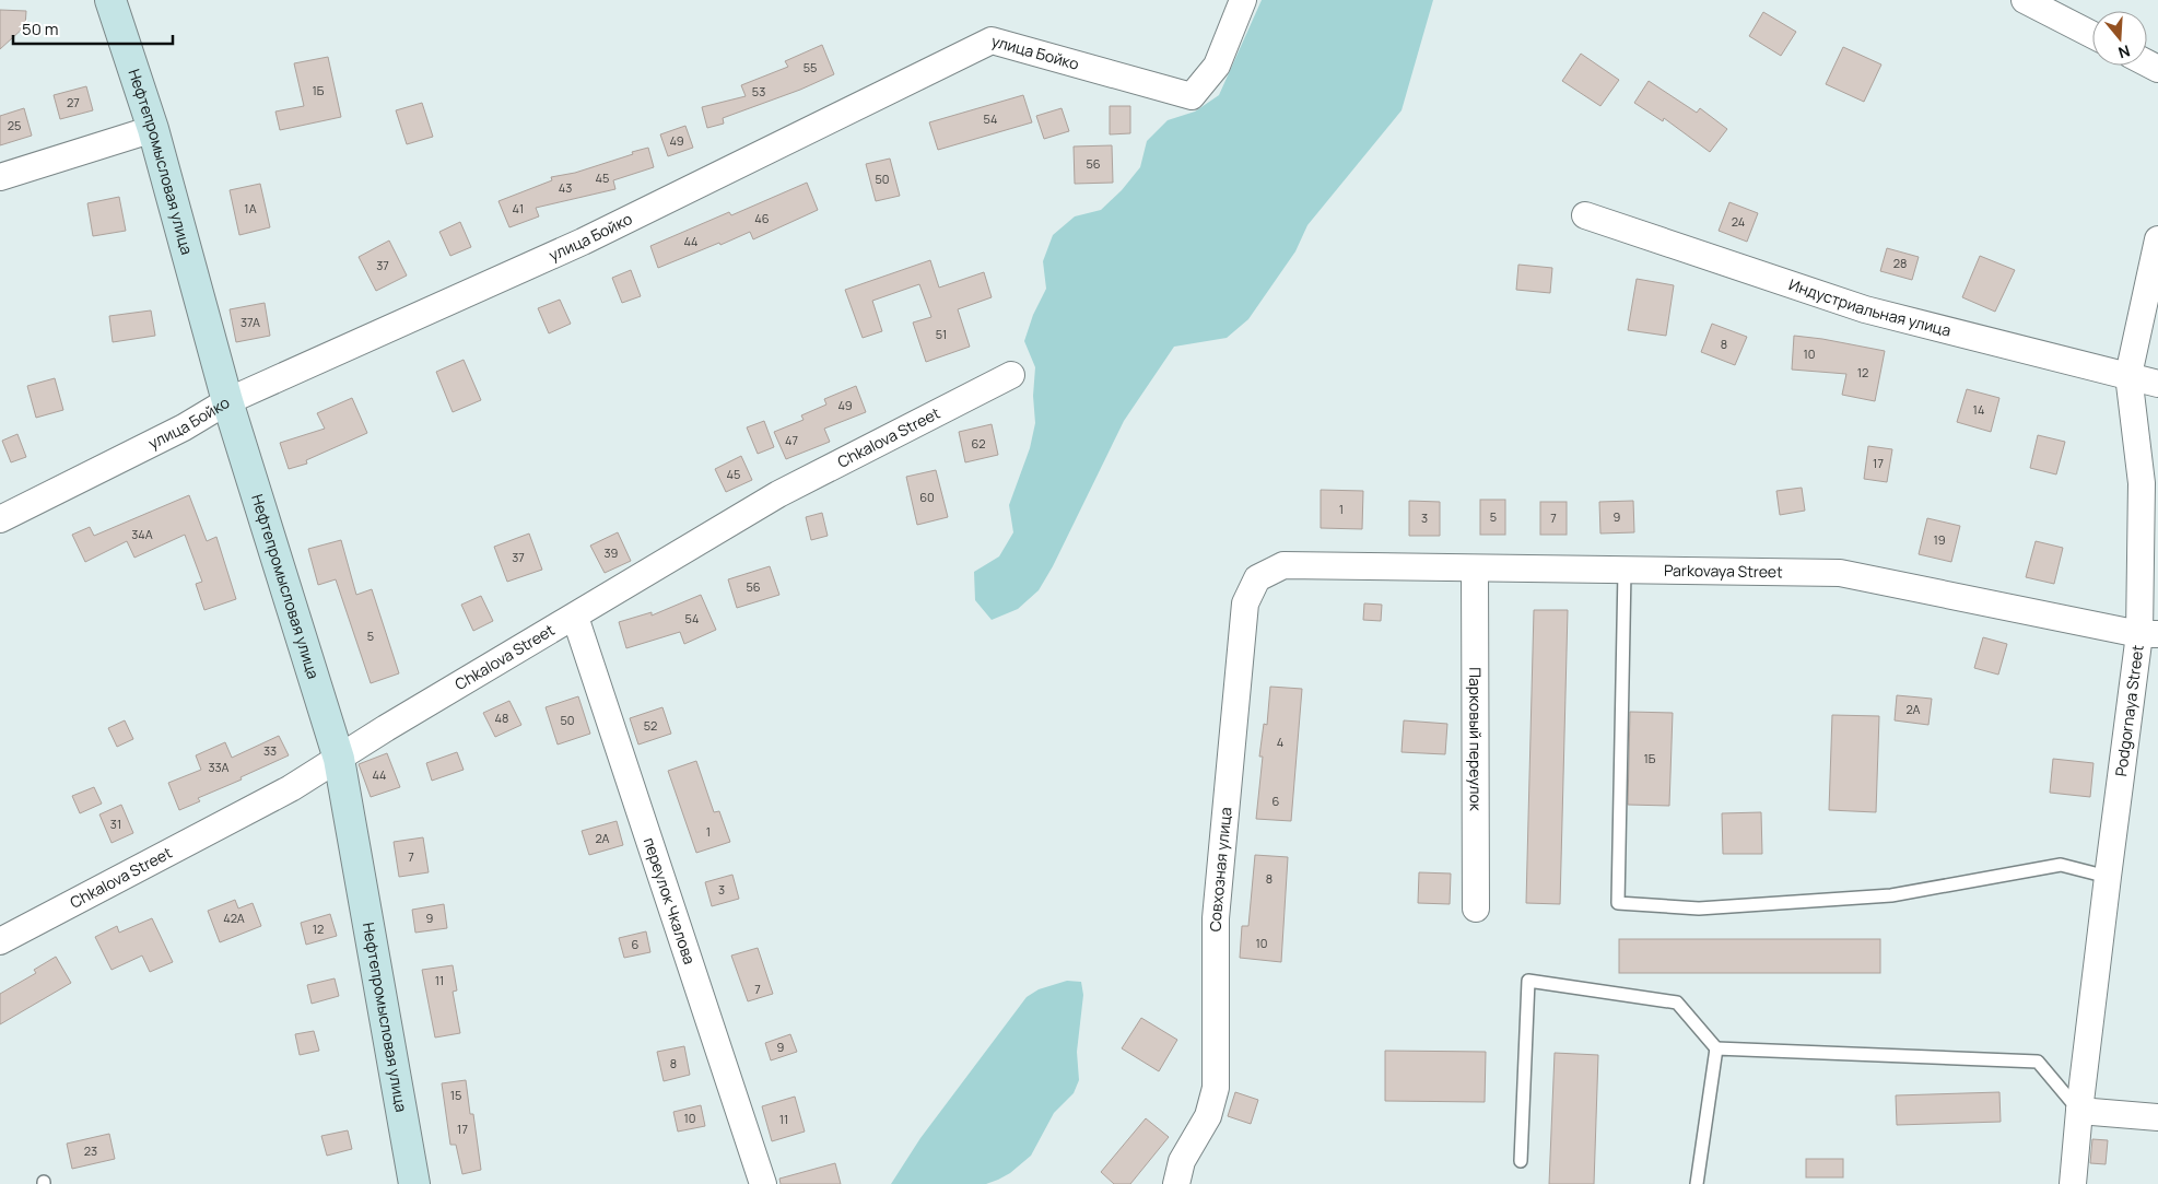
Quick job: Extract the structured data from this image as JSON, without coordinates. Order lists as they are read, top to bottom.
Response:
{
  "streets": {
    "main road": ["Нефтепромысловая улица"],
    "street": [
      "улица Бойко",
      "Индустриальная улица",
      "Chkalova Street",
      "Parkovaya Street",
      "Podgornaya Street",
      "Парковый переулок",
      "Совхозная улица",
      "переулок Чкалова"
    ]
  },
  "crossings": [
    ["улица Бойко", "Нефтепромысловая улица"],
    ["Нефтепромысловая улица", "Chkalova Street"],
    ["Индустриальная улица", "Podgornaya Street"],
    ["Chkalova Street", "переулок Чкалова"],
    ["Parkovaya Street", "Podgornaya Street"],
    ["Parkovaya Street", "Парковый переулок"],
    ["Parkovaya Street", "Совхозная улица"]
  ],
  "house_numbers": [
    "55",
    "1Б",
    "53",
    "27",
    "54",
    "25",
    "49",
    "56",
    "45",
    "50",
    "43",
    "1А",
    "41",
    "46",
    "24",
    "44",
    "28",
    "37",
    "37А",
    "51",
    "8",
    "10",
    "12",
    "49",
    "14",
    "47",
    "62",
    "17",
    "45",
    "60",
    "1",
    "5",
    "9",
    "3",
    "7",
    "34А",
    "19",
    "39",
    "37",
    "56",
    "54",
    "5",
    "2А",
    "48",
    "50",
    "52",
    "4",
    "33",
    "1Б",
    "33А",
    "44",
    "6",
    "31",
    "1",
    "2А",
    "7",
    "8",
    "3",
    "42А",
    "9",
    "12",
    "10",
    "6",
    "11",
    "7",
    "9",
    "8",
    "15",
    "10",
    "11",
    "17",
    "23"
  ],
  "scale_bar": "50 m",
  "north": "bottom"
}
